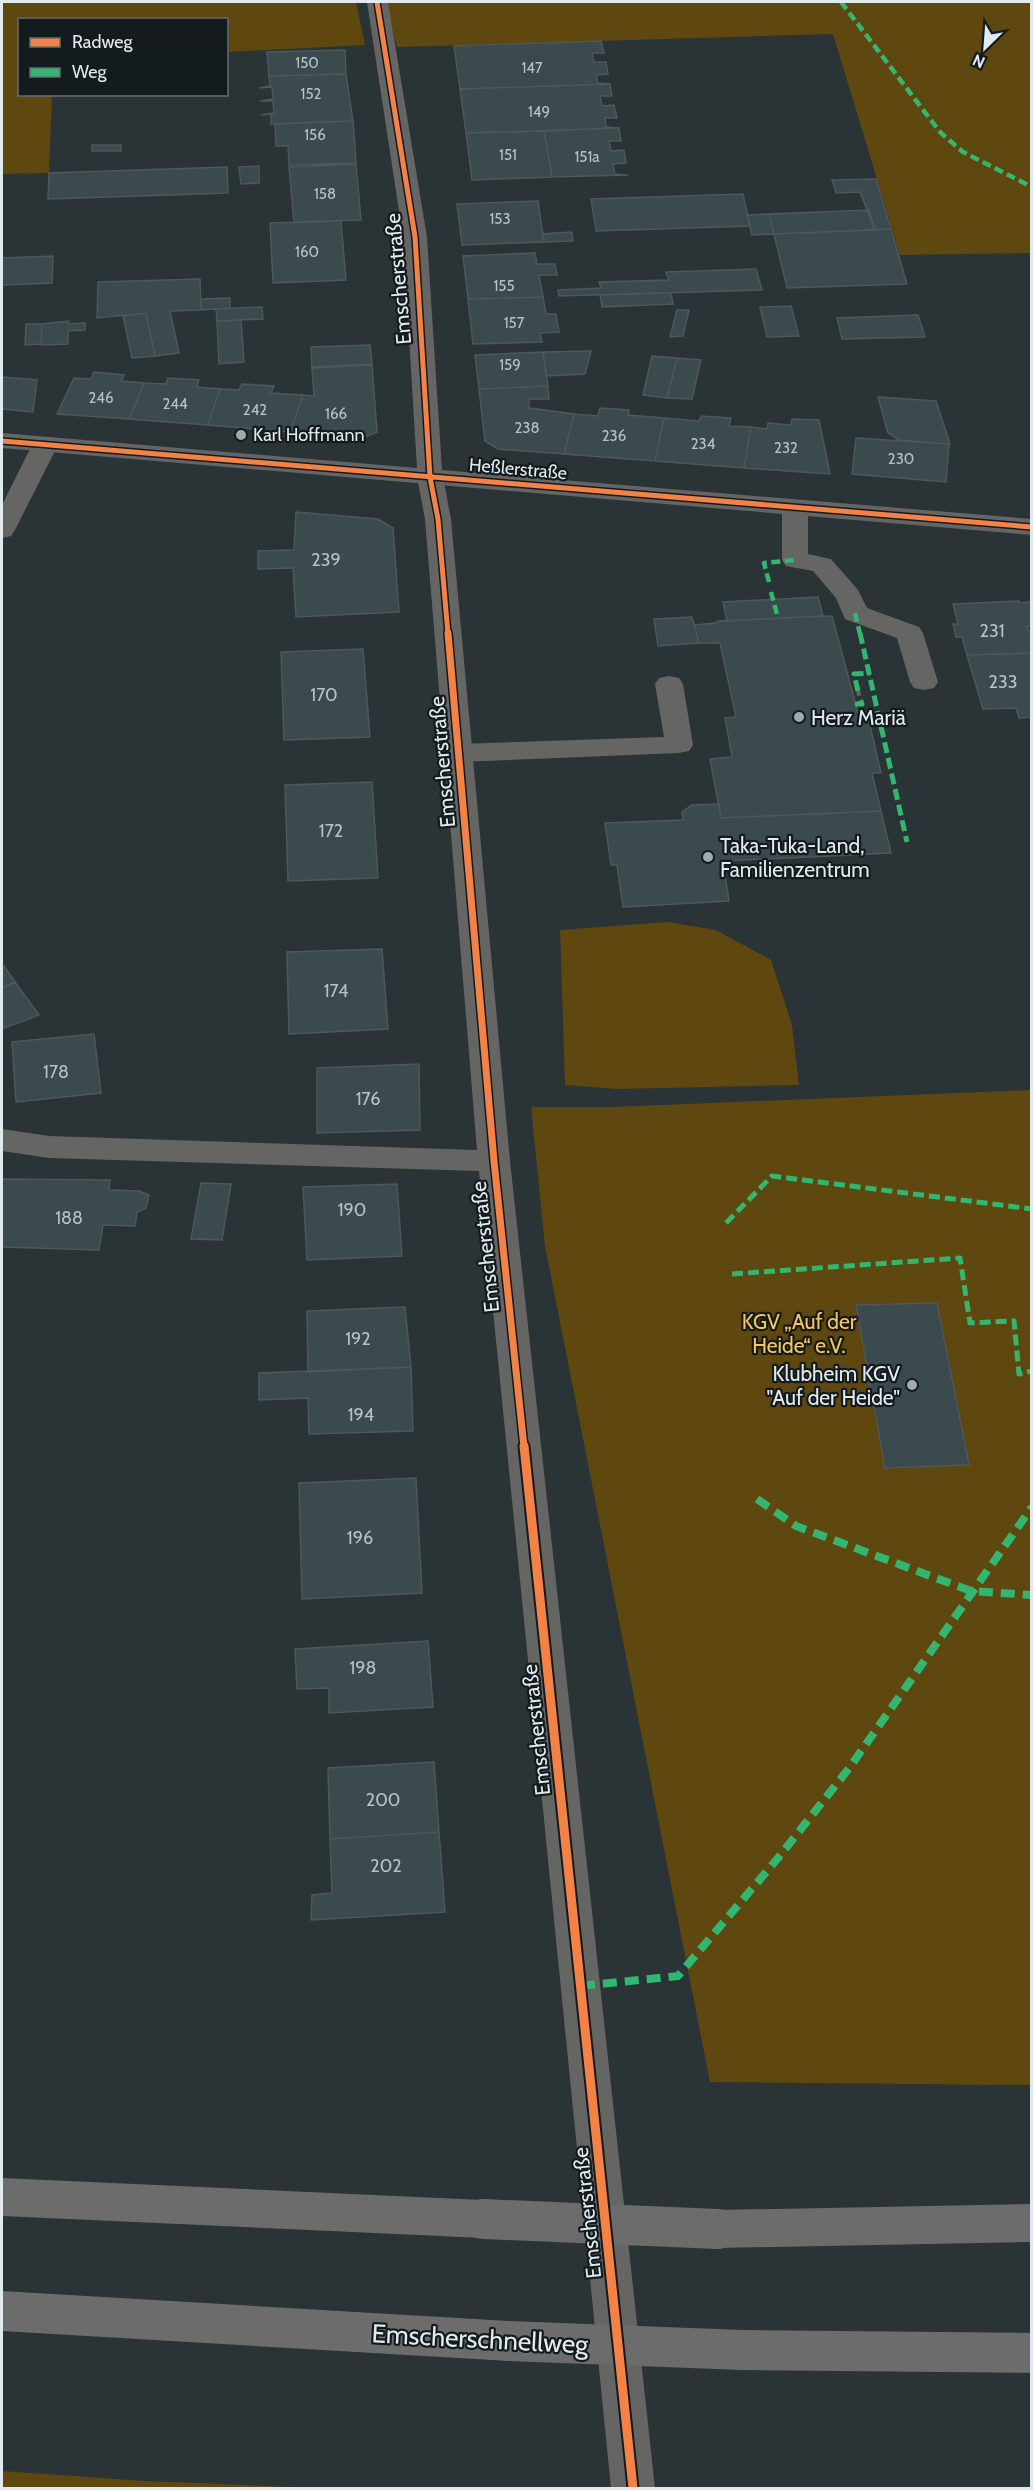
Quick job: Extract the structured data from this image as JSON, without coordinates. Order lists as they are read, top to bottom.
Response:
{
  "streets": {
    "highway": ["Emscherschnellweg"],
    "street": ["Emscherstraße", "Heßlerstraße"]
  },
  "crossings": [
    ["Emscherstraße", "Heßlerstraße"]
  ],
  "parks": ["KGV „Auf der Heide“ e.V."],
  "places": [
    "Karl Hoffmann",
    "Herz Mariä",
    "Taka-Tuka-Land, Familienzentrum",
    "Klubheim KGV \"Auf der Heide\""
  ],
  "house_numbers": [
    "150",
    "147",
    "152",
    "149",
    "156",
    "151",
    "151a",
    "158",
    "153",
    "160",
    "155",
    "157",
    "159",
    "246",
    "244",
    "242",
    "166",
    "238",
    "236",
    "234",
    "232",
    "230",
    "239",
    "231",
    "233",
    "170",
    "172",
    "174",
    "178",
    "176",
    "190",
    "188",
    "192",
    "194",
    "196",
    "198",
    "200",
    "202"
  ],
  "legend": ["Radweg", "Weg"],
  "north": "bottom left"
}
